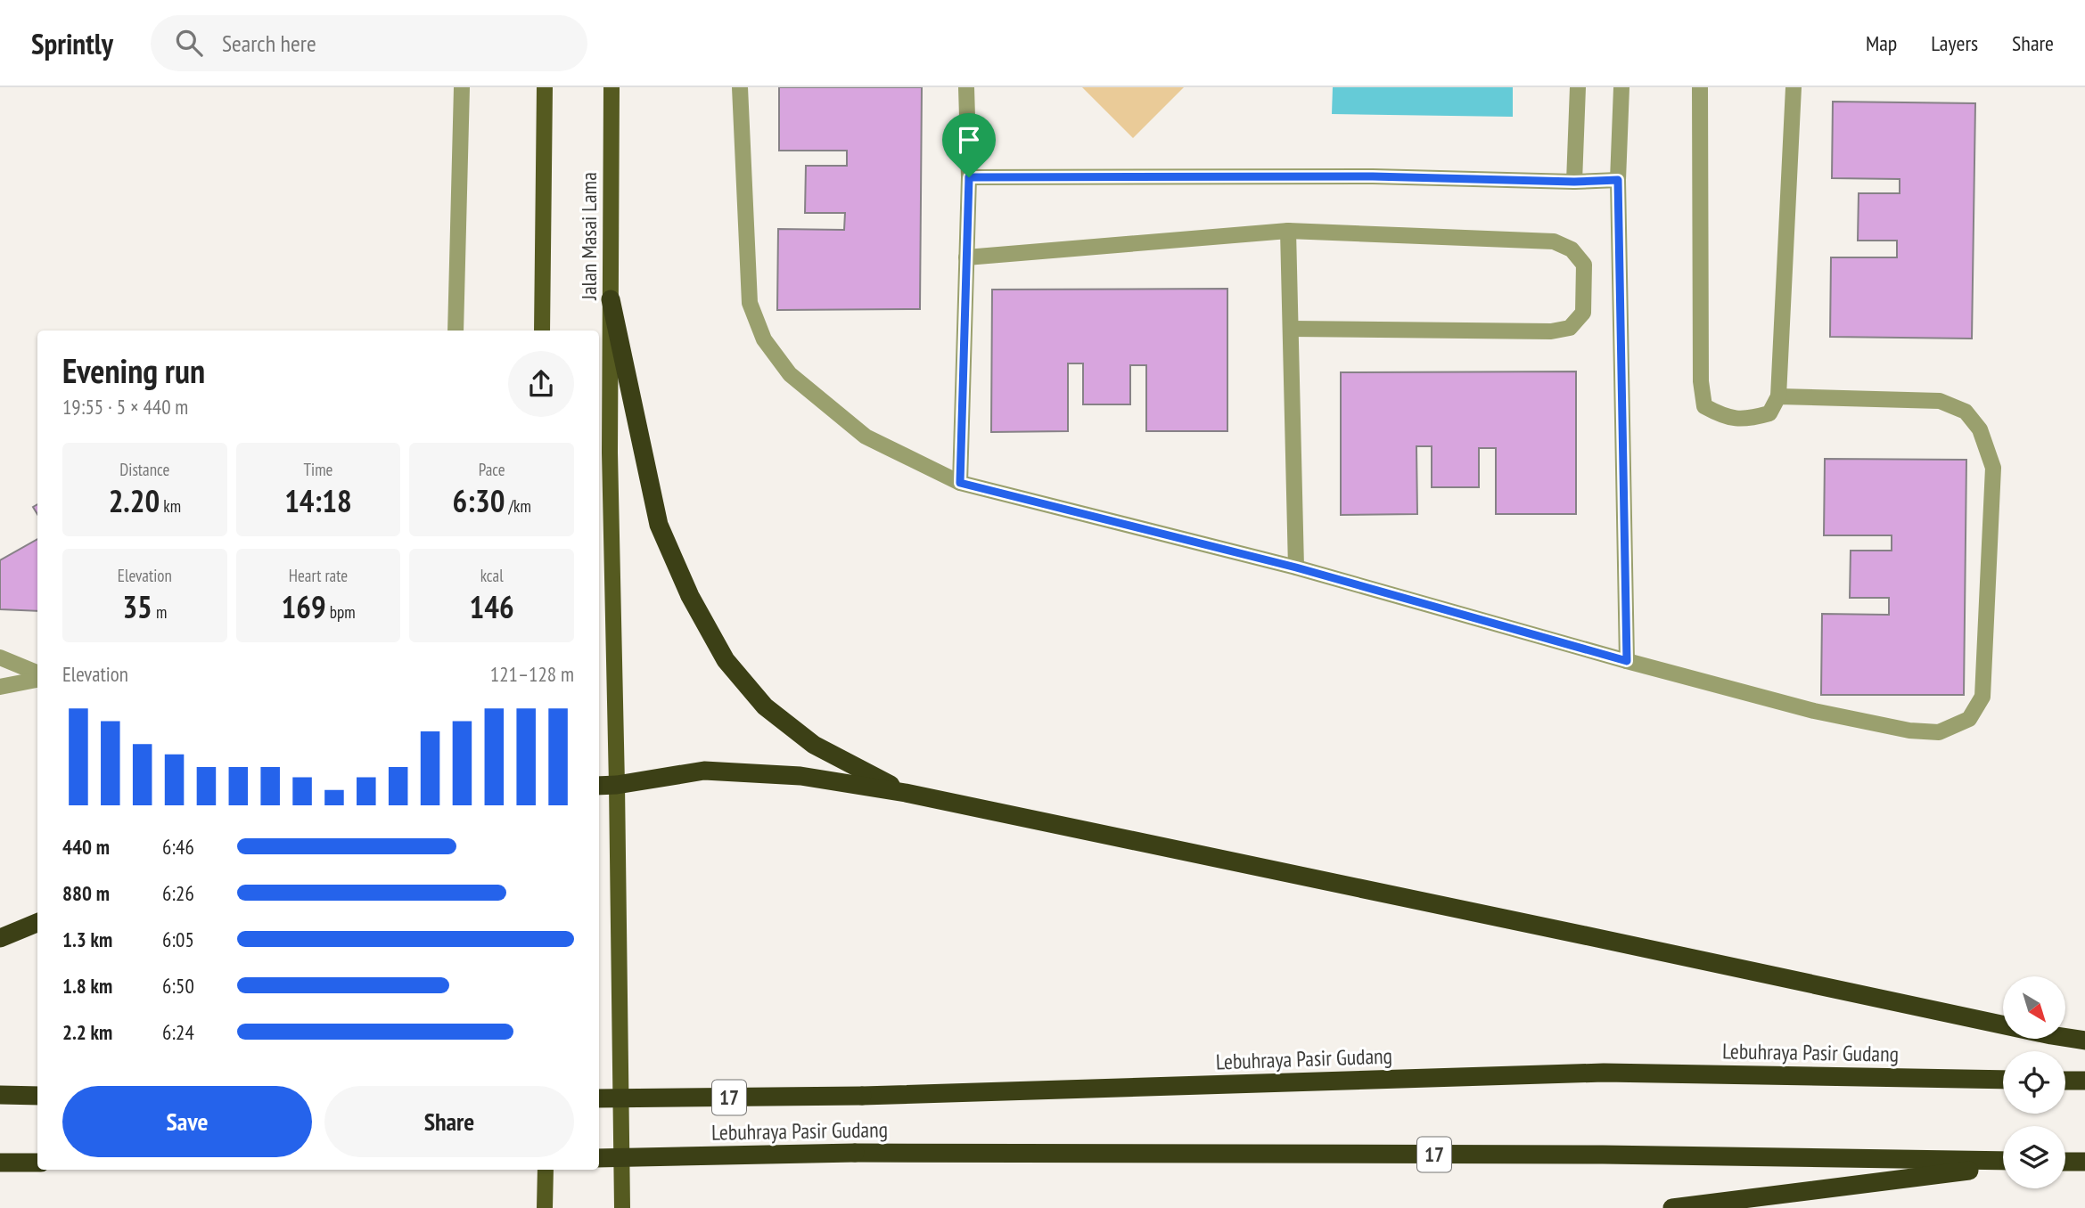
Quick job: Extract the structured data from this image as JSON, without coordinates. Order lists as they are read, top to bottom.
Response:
{
  "streets": {
    "highway": ["Lebuhraya Pasir Gudang", "17"],
    "main road": ["Jalan Masai Lama"]
  },
  "north": "bottom right",
  "page": {
    "header": "Sprintly",
    "search": "Search here",
    "nav": ["Map", "Layers", "Share"],
    "heading": ["Evening run", "19:55 · 5 × 440 m"],
    "stats": [
      ["Distance", "2.20 km"],
      ["Time", "14:18"],
      ["Pace", "6:30 /km"],
      ["Elevation", "35 m"],
      ["Heart rate", "169 bpm"],
      ["kcal", "146"]
    ],
    "chart": ["Elevation", "121–128 m"],
    "list": [
      {
        "name": "440 m",
        "note": "6:46"
      },
      {
        "name": "880 m",
        "note": "6:26"
      },
      {
        "name": "1.3 km",
        "note": "6:05"
      },
      {
        "name": "1.8 km",
        "note": "6:50"
      },
      {
        "name": "2.2 km",
        "note": "6:24"
      }
    ],
    "buttons": ["Save", "Share"]
  }
}
